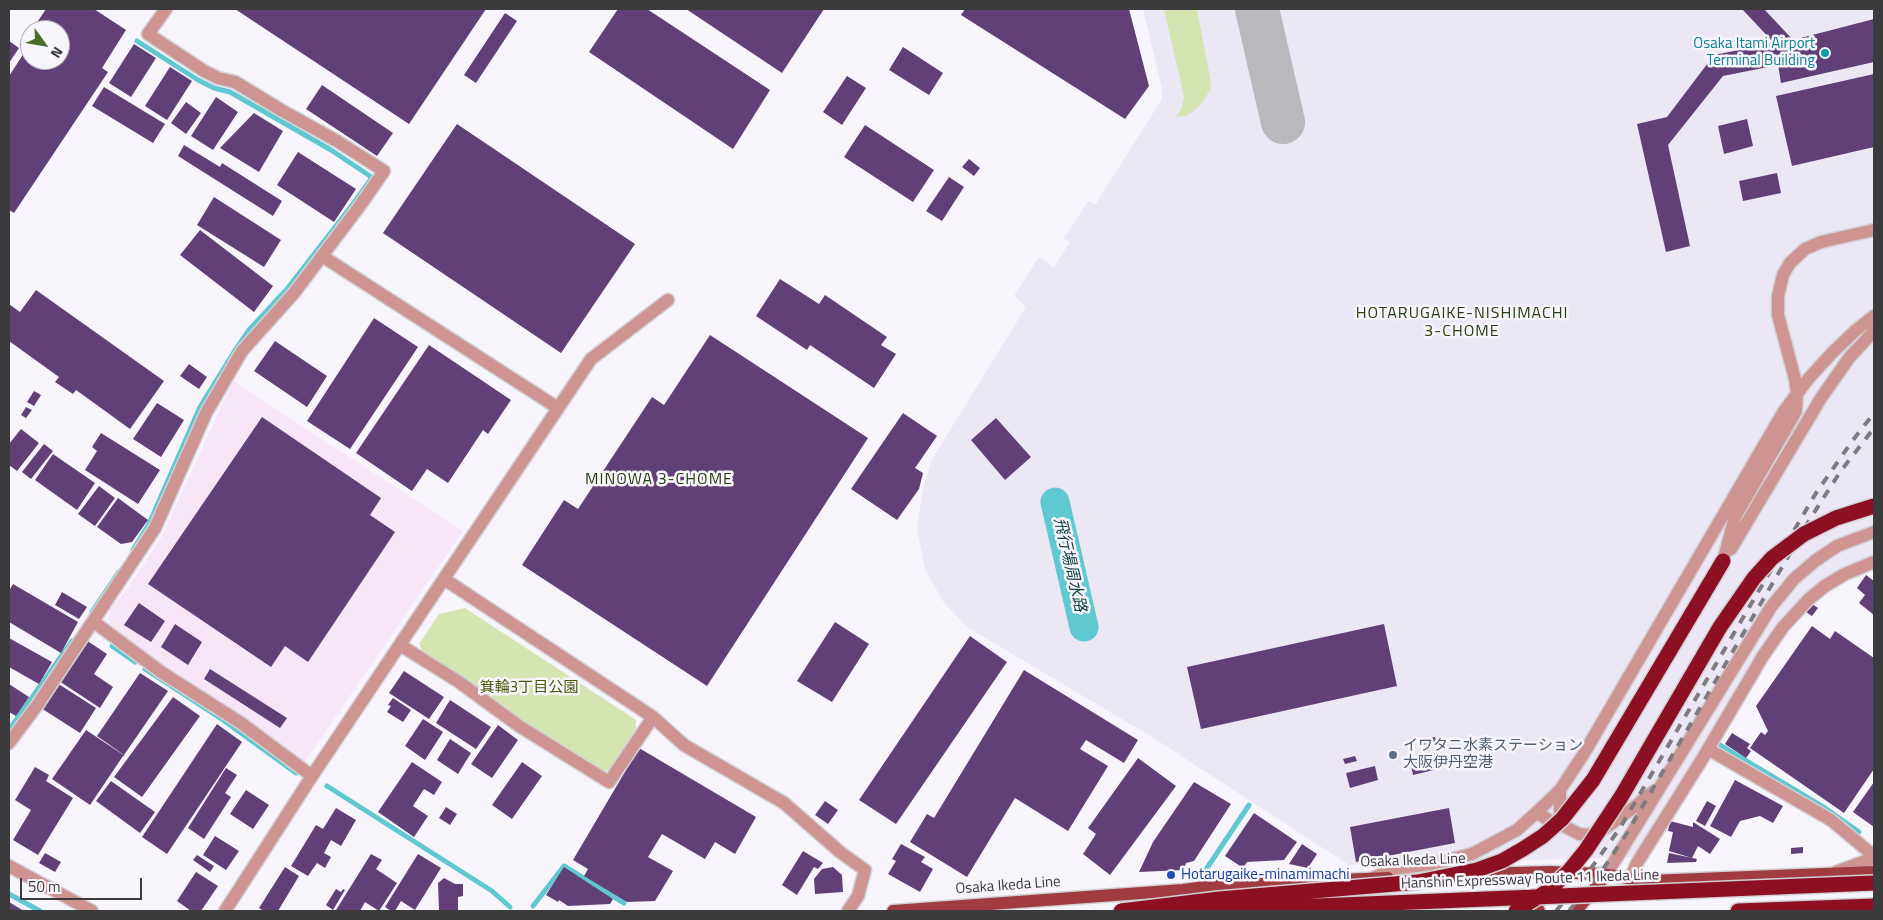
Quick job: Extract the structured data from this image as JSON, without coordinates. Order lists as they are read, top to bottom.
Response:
{
  "streets": {
    "highway": ["Hanshin Expressway Route 11 Ikeda Line"],
    "main road": ["Osaka Ikeda Line"]
  },
  "districts": ["HOTARUGAIKE-NISHIMACHI 3-CHOME", "MINOWA 3-CHOME"],
  "water": ["飛行場周水路"],
  "parks": ["箕輪3丁目公園"],
  "places": ["Osaka Itami Airport Terminal Building", "イワタニ水素ステーション 大阪伊丹空港", "Hotarugaike-minamimachi"],
  "scale_bar": "50 m",
  "north": "bottom right"
}
